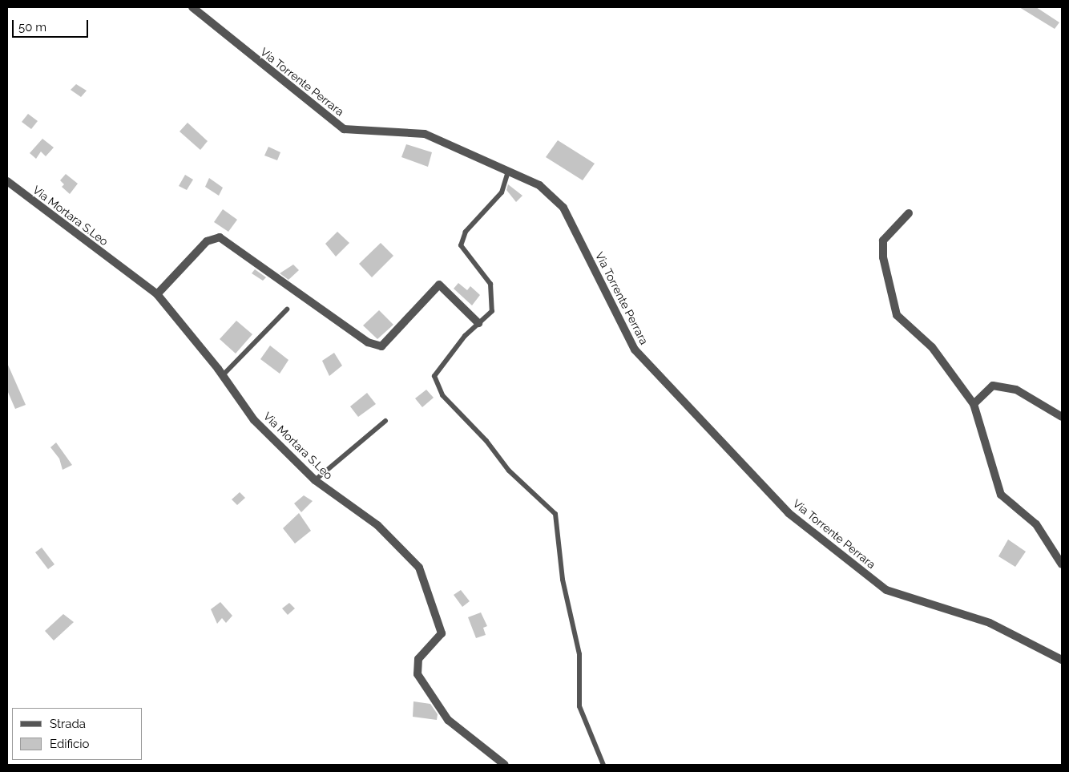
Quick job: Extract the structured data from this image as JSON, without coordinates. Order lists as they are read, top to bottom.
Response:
{
  "streets": {
    "street": ["Via Torrente Perrara", "Via Mortara S.Leo"]
  },
  "legend": ["Strada", "Edificio"],
  "scale_bar": "50 m"
}
